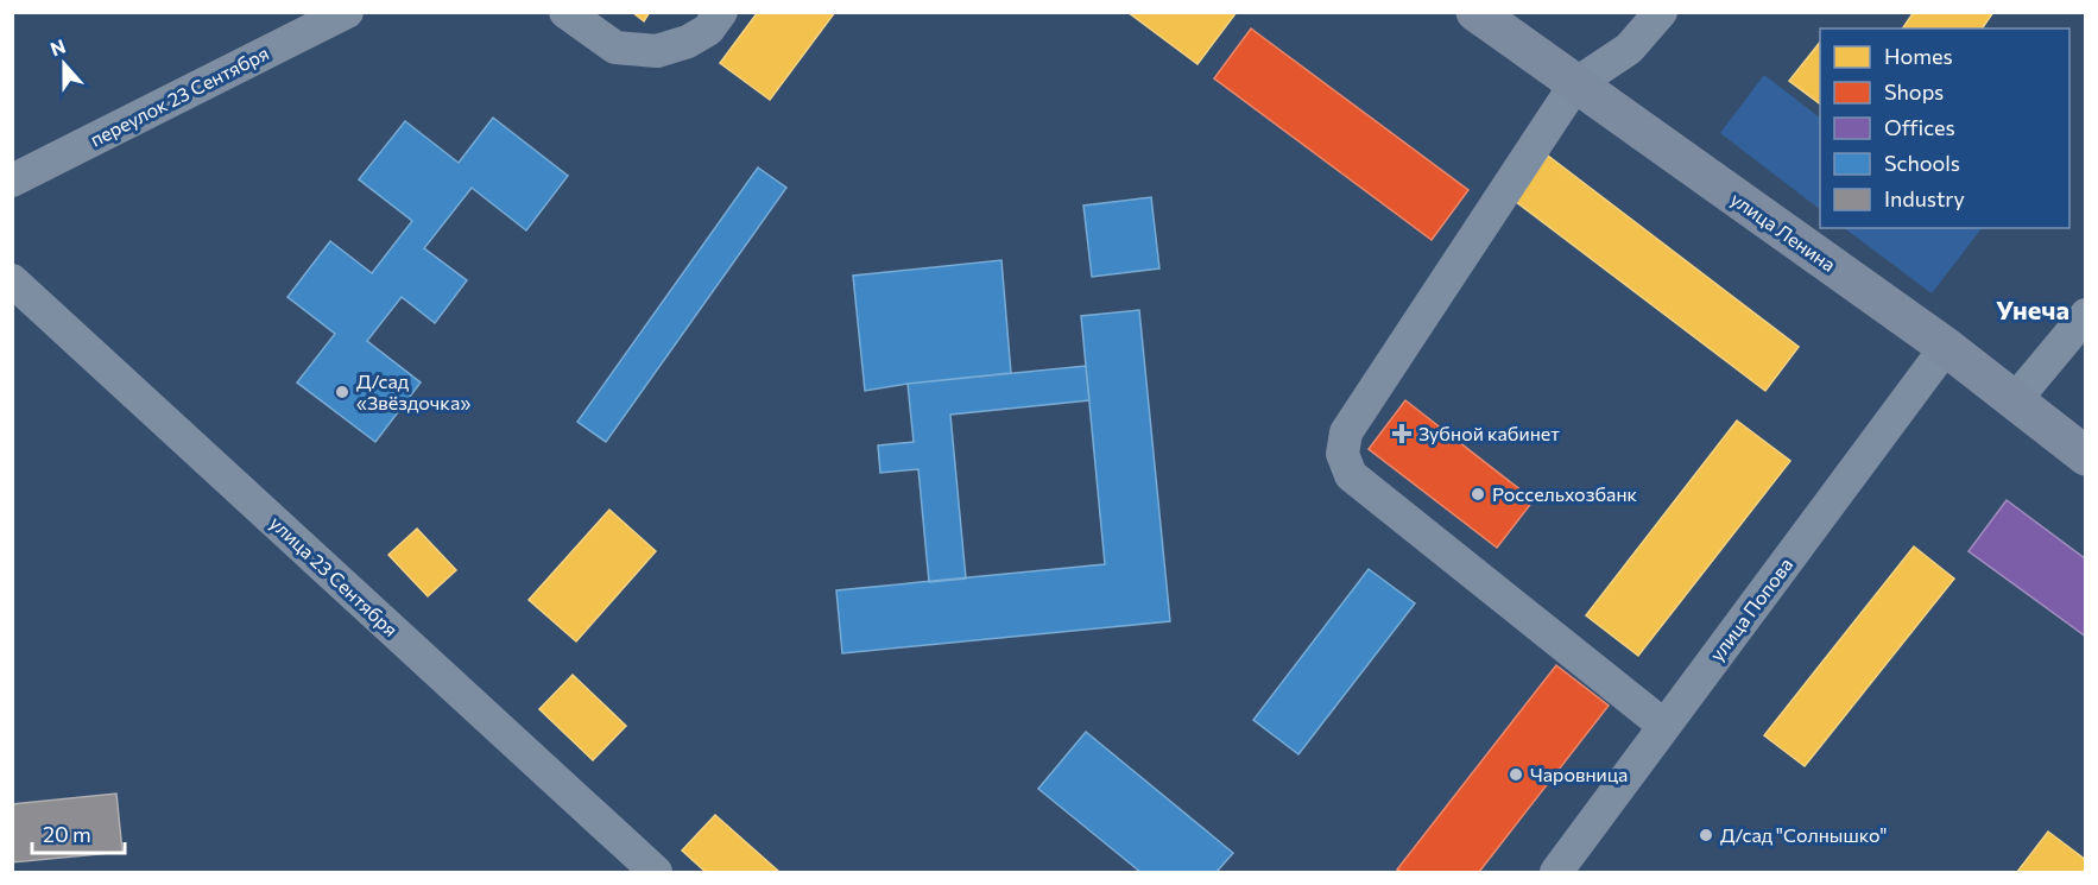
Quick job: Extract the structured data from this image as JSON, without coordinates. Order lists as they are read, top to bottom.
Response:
{
  "streets": {
    "main road": ["улица Ленина"],
    "street": ["переулок 23 Сентября", "улица 23 Сентября", "улица Попова"]
  },
  "crossings": [
    ["улица Ленина", "улица Попова"]
  ],
  "districts": ["Унеча"],
  "places": {
    "other": [
      "Д/сад «Звёздочка»",
      "Россельхозбанк",
      "Чаровница",
      "Д/сад \"Солнышко\""
    ],
    "health": ["Зубной кабинет"]
  },
  "legend": [
    "Homes",
    "Shops",
    "Offices",
    "Schools",
    "Industry"
  ],
  "scale_bar": "20 m",
  "north": "top"
}
